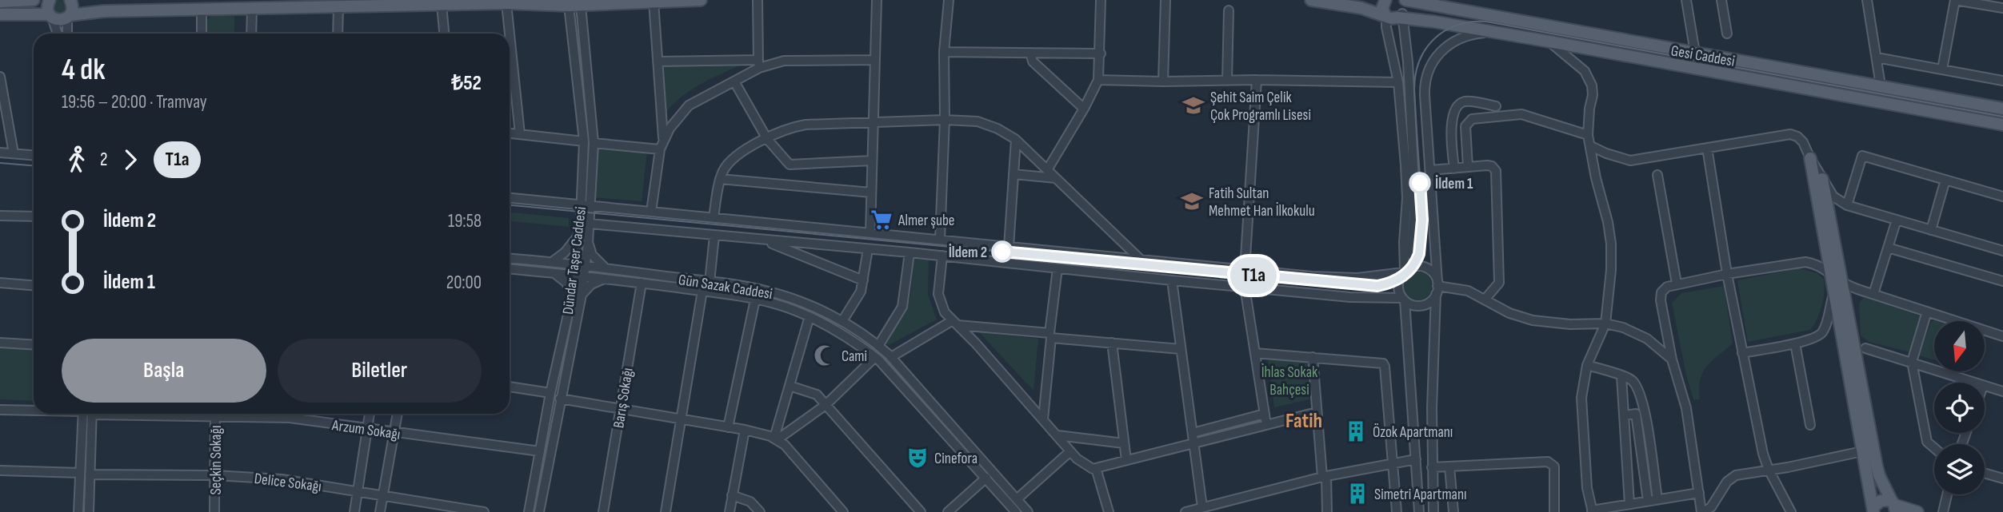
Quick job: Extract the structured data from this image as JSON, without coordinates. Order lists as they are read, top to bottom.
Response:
{
  "streets": {
    "main road": ["Gesi Caddesi"],
    "street": [
      "Dündar Taşer Caddesi",
      "Gün Sazak Caddesi",
      "Barış Sokağı",
      "Arzum Sokağı",
      "Seçkin Sokağı",
      "Delice Sokağı"
    ]
  },
  "crossings": [
    ["Dündar Taşer Caddesi", "Gün Sazak Caddesi"],
    ["Dündar Taşer Caddesi", "Arzum Sokağı"],
    ["Gün Sazak Caddesi", "Barış Sokağı"],
    ["Seçkin Sokağı", "Delice Sokağı"]
  ],
  "districts": ["Fatih"],
  "parks": ["İhlas Sokak Bahçesi"],
  "places": {
    "school or university": ["Şehit Saim Çelik Çok Programlı Lisesi", "Fatih Sultan Mehmet Han İlkokulu"],
    "other": ["İldem 1", "İldem 2"],
    "supermarket": ["Almer şube"],
    "mosque": ["Cami"],
    "building": ["Özok Apartmanı", "Simetri Apartmanı"],
    "theatre": ["Cinefora"]
  },
  "lines": ["tram line T1a"],
  "north": "bottom",
  "page": {
    "on_map": "T1a",
    "heading": ["4 dk", "19:56 – 20:00 · Tramvay", "₺52"],
    "legs": ["2", "T1a"],
    "list": [
      {
        "name": "İldem 2",
        "value": "19:58"
      },
      {
        "name": "İldem 1",
        "value": "20:00"
      }
    ],
    "buttons": ["Başla", "Biletler"]
  }
}
